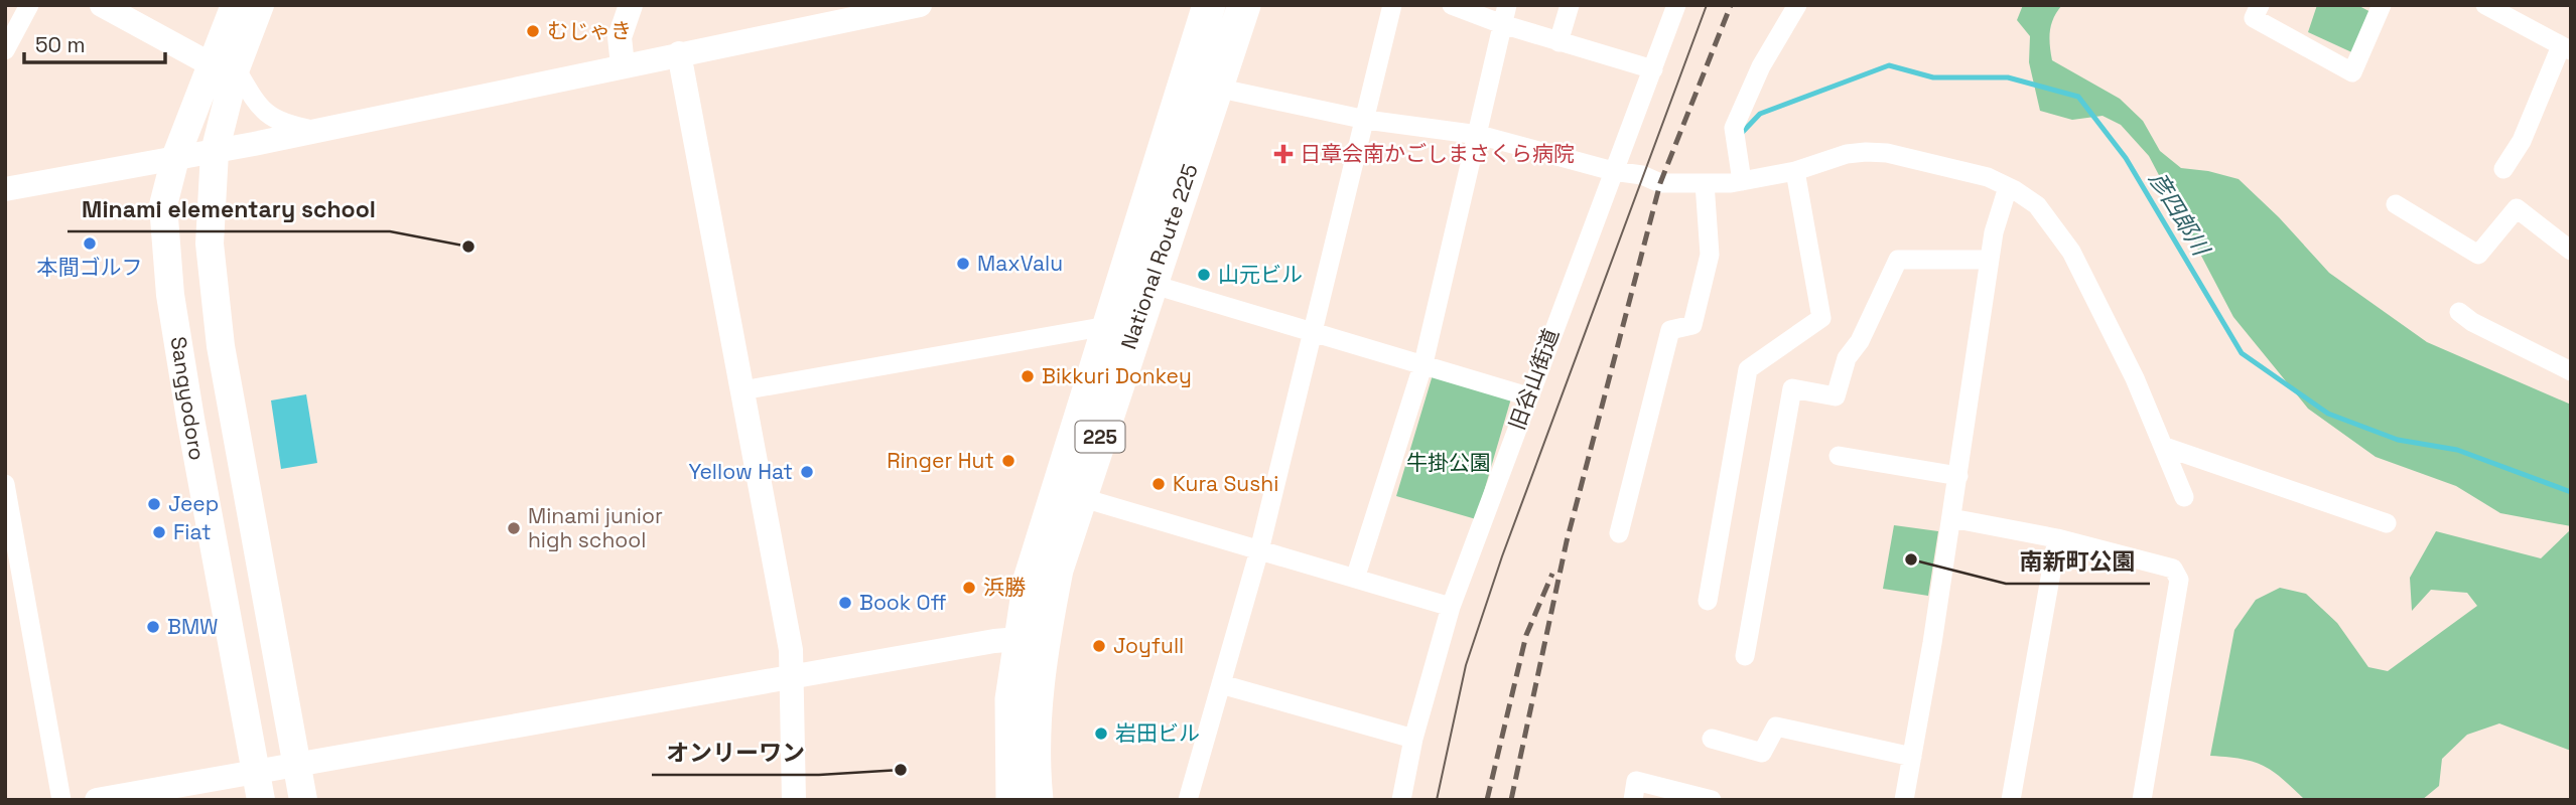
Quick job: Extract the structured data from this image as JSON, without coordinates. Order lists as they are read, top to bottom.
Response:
{
  "streets": {
    "highway": ["National Route 225", "225"],
    "main road": ["Sangyodoro"],
    "street": ["旧谷山街道"]
  },
  "water": ["彦四郎川"],
  "parks": ["牛掛公園"],
  "places": {
    "other": [
      "むじゃき",
      "本間ゴルフ",
      "Minami elementary school",
      "MaxValu",
      "山元ビル",
      "Bikkuri Donkey",
      "Ringer Hut",
      "Yellow Hat",
      "Kura Sushi",
      "Jeep",
      "Minami junior high school",
      "Fiat",
      "南新町公園",
      "浜勝",
      "Book Off",
      "BMW",
      "Joyfull",
      "岩田ビル",
      "オンリーワン"
    ],
    "health": ["日章会南かごしまさくら病院"]
  },
  "scale_bar": "50 m"
}
